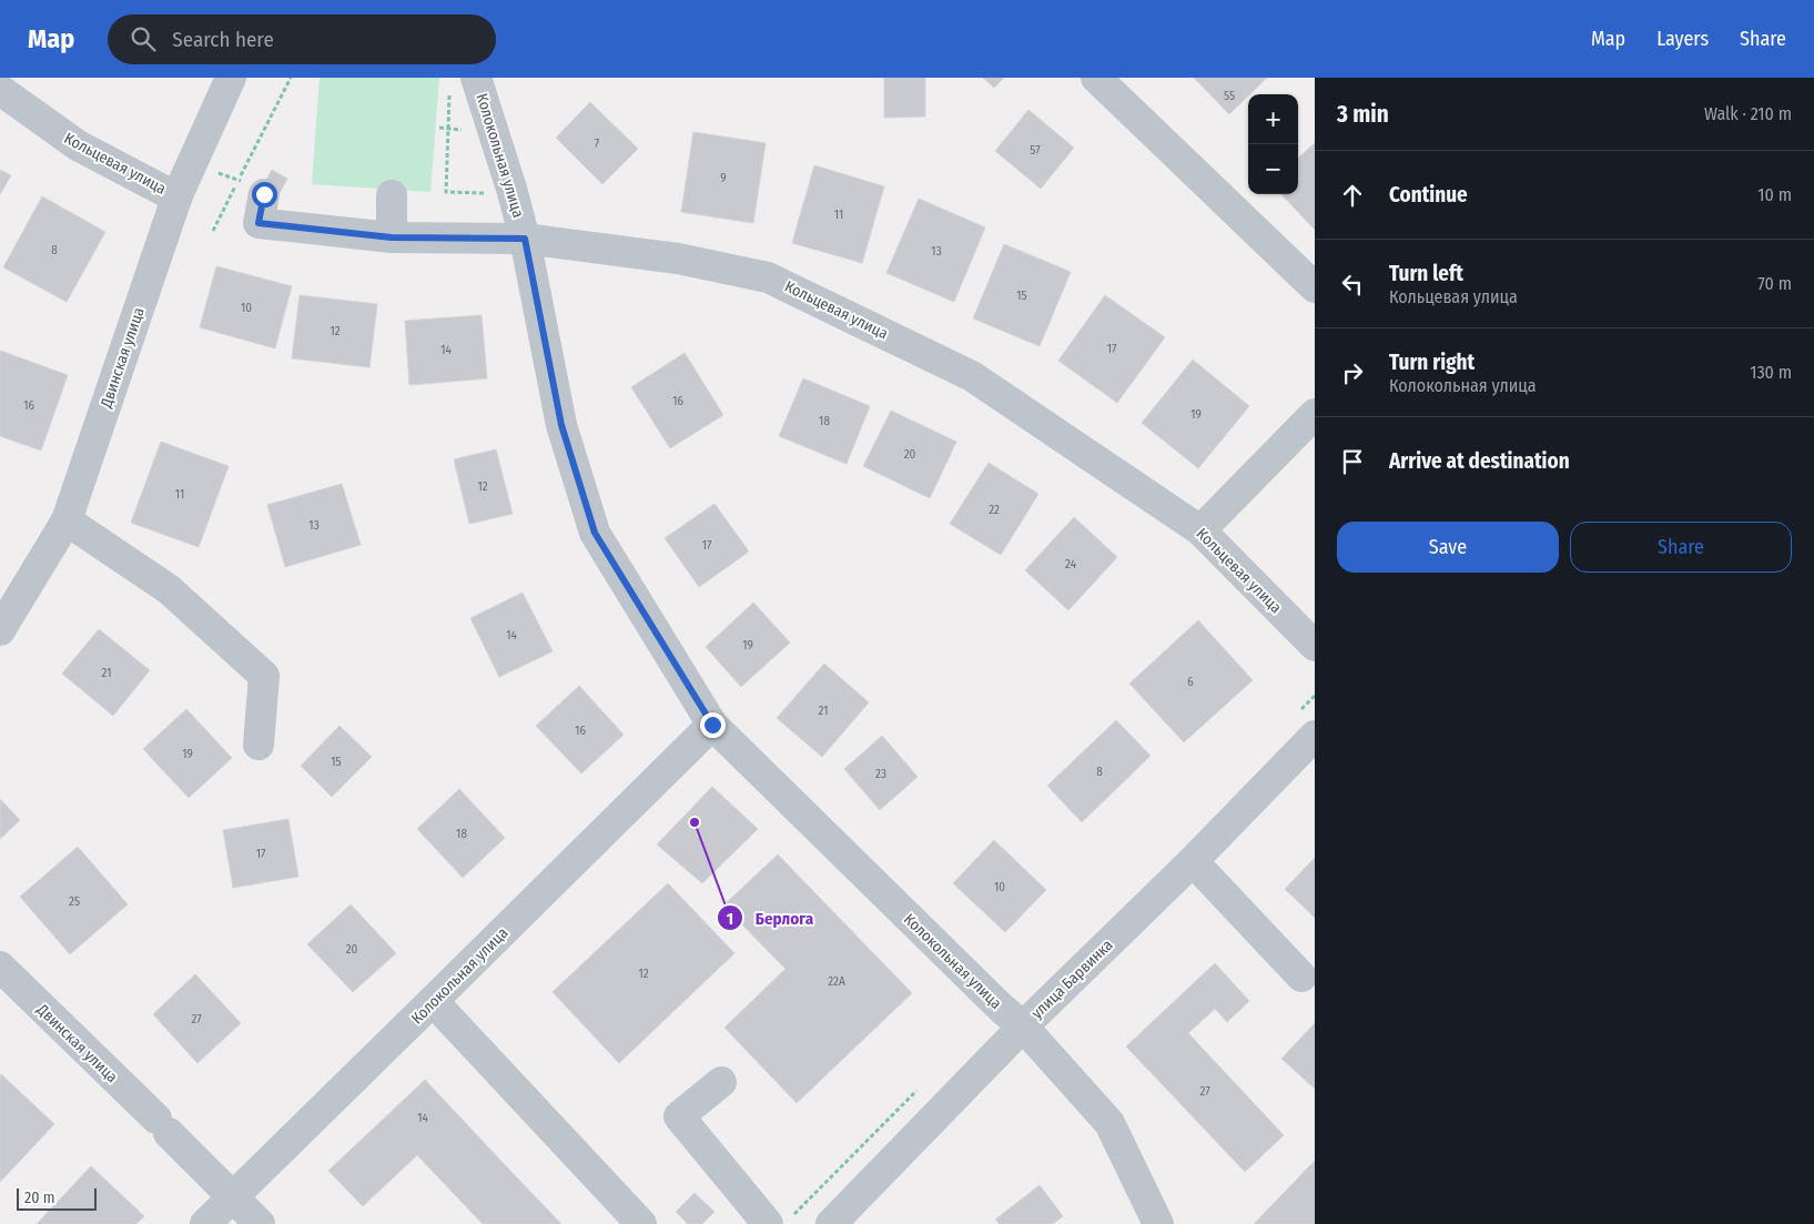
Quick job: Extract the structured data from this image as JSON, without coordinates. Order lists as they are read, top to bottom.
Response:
{
  "streets": {
    "street": [
      "Колокольная улица",
      "Кольцевая улица",
      "Двинская улица",
      "улица Барвинка"
    ]
  },
  "crossings": [
    ["Колокольная улица", "Кольцевая улица"],
    ["Колокольная улица", "Двинская улица"],
    ["Колокольная улица", "улица Барвинка"],
    ["Кольцевая улица", "Двинская улица"]
  ],
  "places": ["Берлога"],
  "house_numbers": [
    "55",
    "7",
    "57",
    "9",
    "11",
    "8",
    "13",
    "15",
    "10",
    "12",
    "17",
    "14",
    "16",
    "16",
    "19",
    "18",
    "20",
    "12",
    "11",
    "22",
    "13",
    "17",
    "24",
    "14",
    "19",
    "21",
    "6",
    "21",
    "16",
    "19",
    "15",
    "8",
    "23",
    "18",
    "17",
    "10",
    "25",
    "20",
    "12",
    "22А",
    "27",
    "27",
    "14"
  ],
  "scale_bar": "20 m",
  "page": {
    "header": "Map",
    "search": "Search here",
    "nav": ["Map", "Layers", "Share"],
    "heading": ["3 min", "Walk · 210 m"],
    "map_buttons": ["+", "−"],
    "list": [
      ["Continue", "10 m"],
      ["Turn left", "Кольцевая улица", "70 m"],
      ["Turn right", "Колокольная улица", "130 m"],
      "Arrive at destination"
    ],
    "buttons": ["Save", "Share"],
    "scale": "20 m"
  }
}
